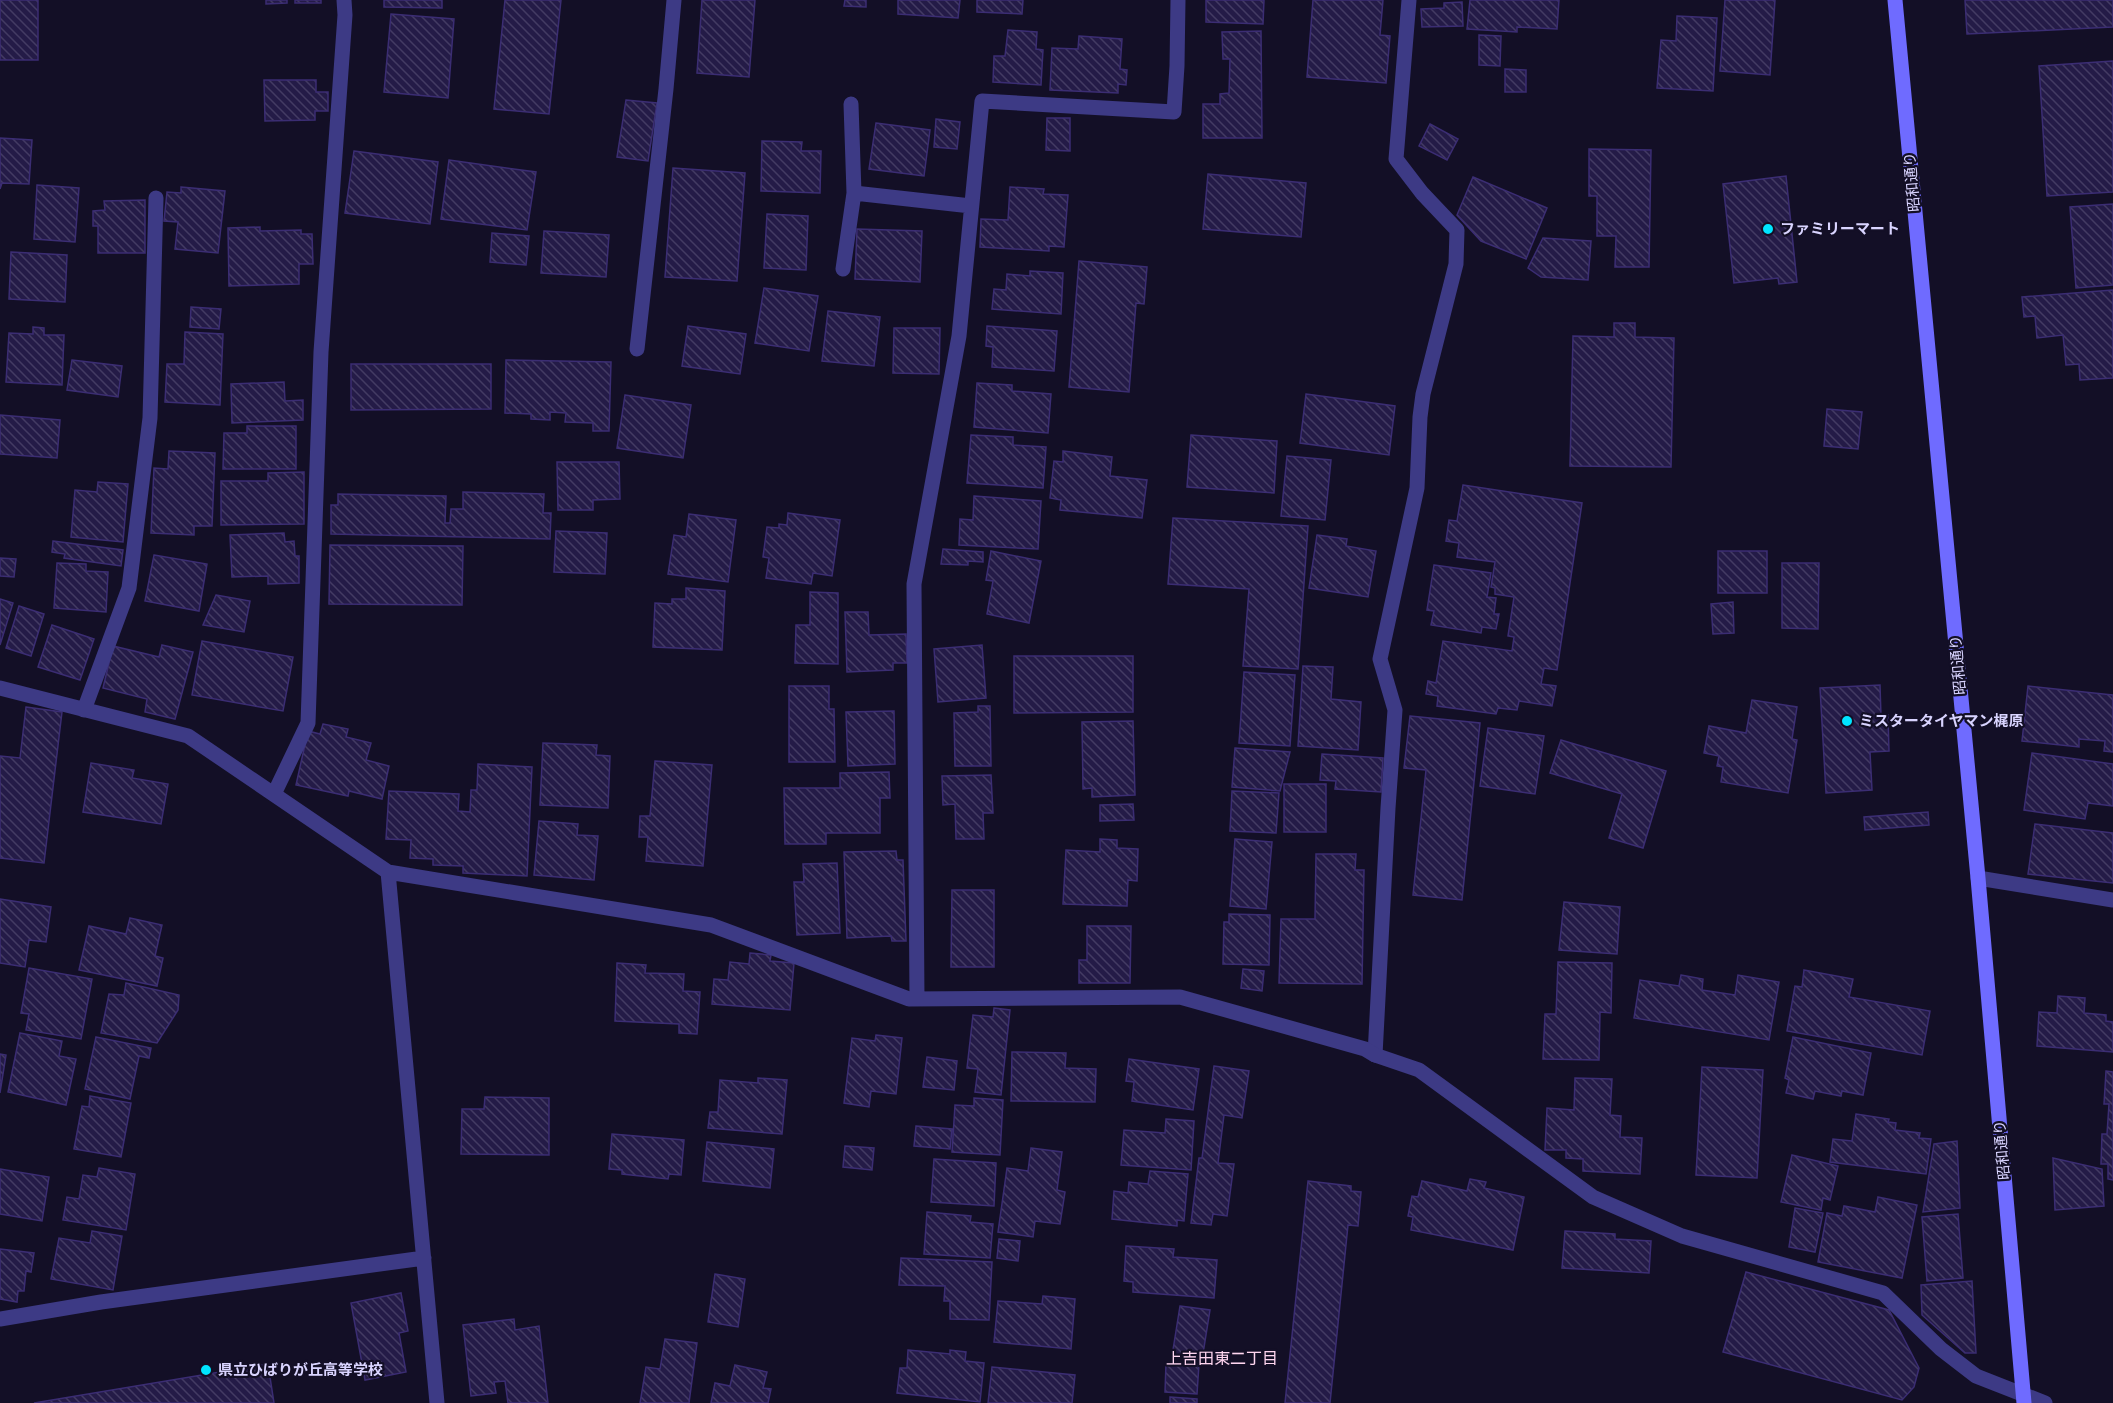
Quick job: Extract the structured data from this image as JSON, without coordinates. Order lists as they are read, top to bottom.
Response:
{
  "streets": {
    "street": ["昭和通り"]
  },
  "districts": ["上吉田東二丁目"],
  "places": ["ファミリーマート", "ミスタータイヤマン梶原", "県立ひばりが丘高等学校"]
}
